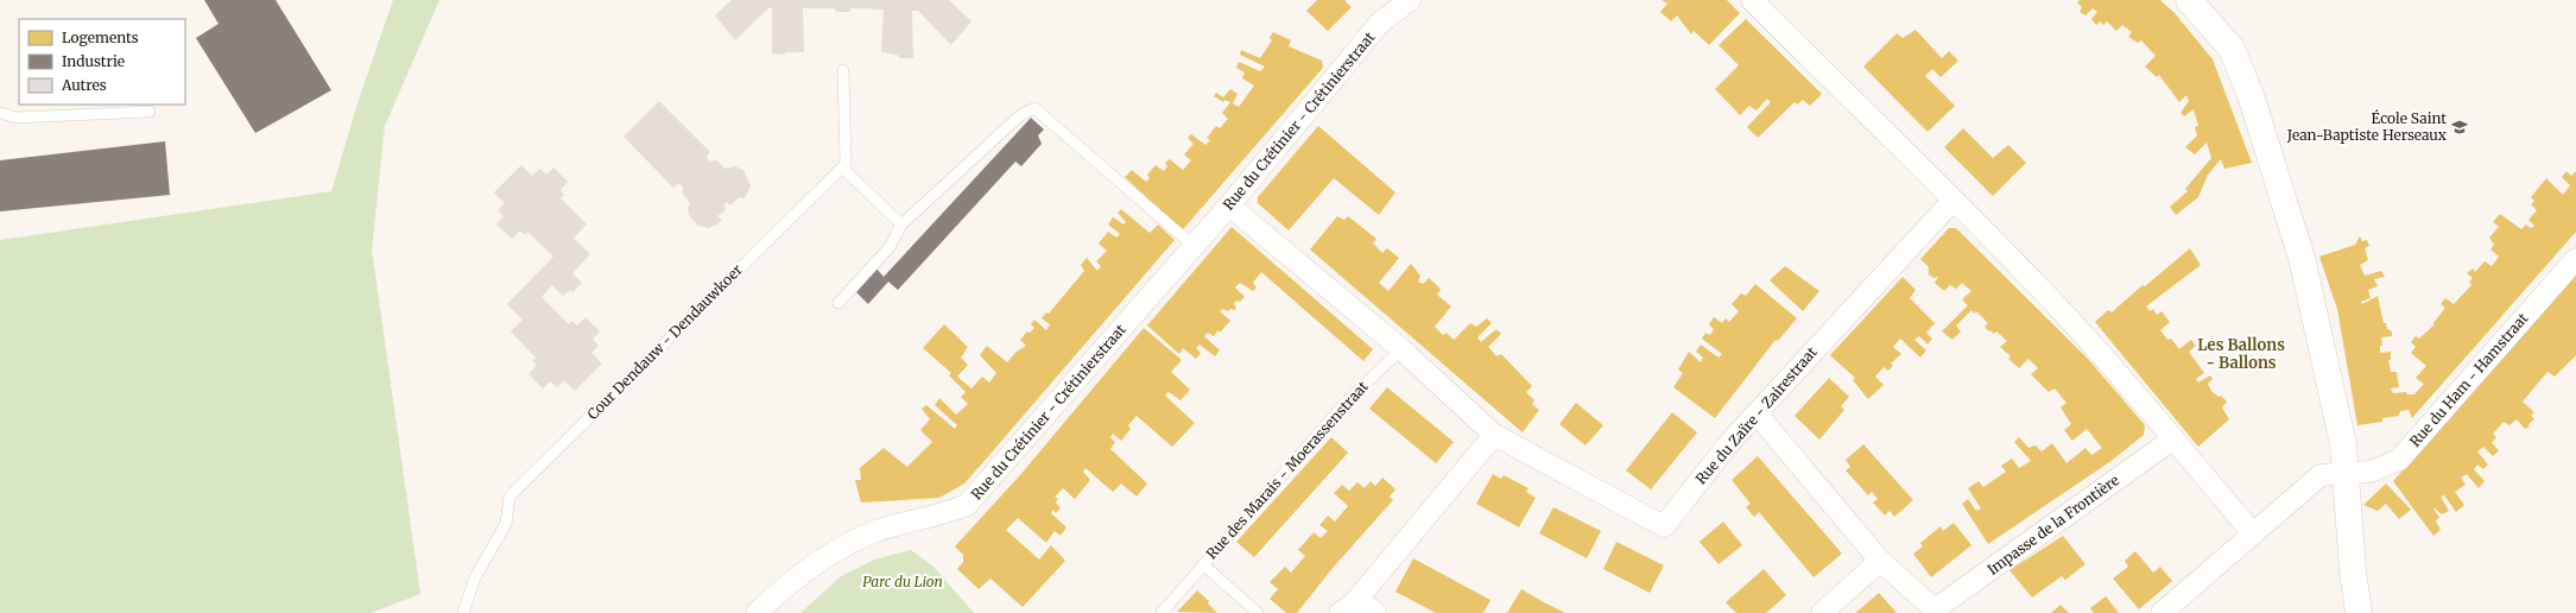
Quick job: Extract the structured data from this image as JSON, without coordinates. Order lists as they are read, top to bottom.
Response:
{
  "streets": {
    "street": [
      "Rue du Crétinier - Crétinierstraat",
      "Rue du Ham - Hamstraat",
      "Rue du Zaïre - Zairestraat",
      "Impasse de la Frontière"
    ],
    "lane": ["Cour Dendauw - Dendauwkoer", "Rue des Marais - Moerassenstraat"]
  },
  "crossings": [
    ["Rue du Zaïre - Zairestraat", "Rue des Marais - Moerassenstraat"]
  ],
  "districts": ["Les Ballons - Ballons"],
  "parks": ["Parc du Lion"],
  "places": {
    "school or university": ["École Saint Jean-Baptiste Herseaux"]
  },
  "legend": ["Logements", "Industrie", "Autres"]
}
